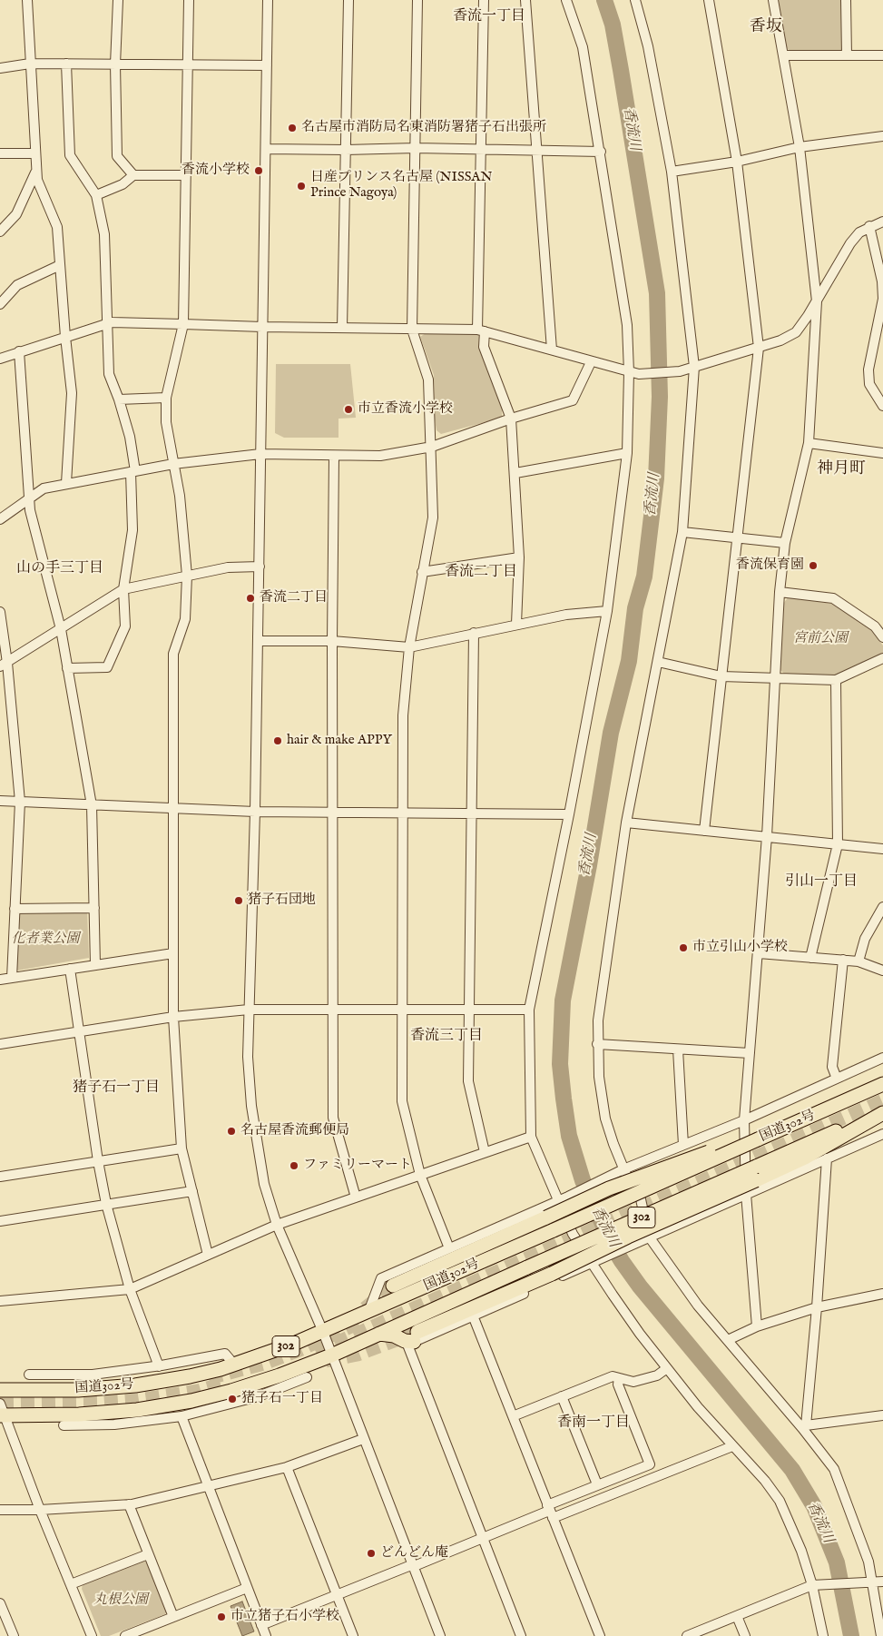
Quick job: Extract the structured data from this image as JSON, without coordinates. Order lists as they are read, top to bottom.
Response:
{
  "streets": {
    "highway": ["国道302号", "302"]
  },
  "districts": [
    "香流一丁目",
    "香坂",
    "神月町",
    "山の手三丁目",
    "香流二丁目",
    "引山一丁目",
    "香流三丁目",
    "猪子石一丁目",
    "香南一丁目"
  ],
  "water": ["香流川"],
  "parks": ["宮前公園", "化者業公園", "丸根公園"],
  "places": [
    "名古屋市消防局名東消防署猪子石出張所",
    "香流小学校",
    "日産プリンス名古屋 (NISSAN Prince Nagoya)",
    "市立香流小学校",
    "香流保育園",
    "香流二丁目",
    "hair & make APPY",
    "猪子石団地",
    "市立引山小学校",
    "名古屋香流郵便局",
    "ファミリーマート",
    "猪子石一丁目",
    "どんどん庵",
    "市立猪子石小学校"
  ]
}
